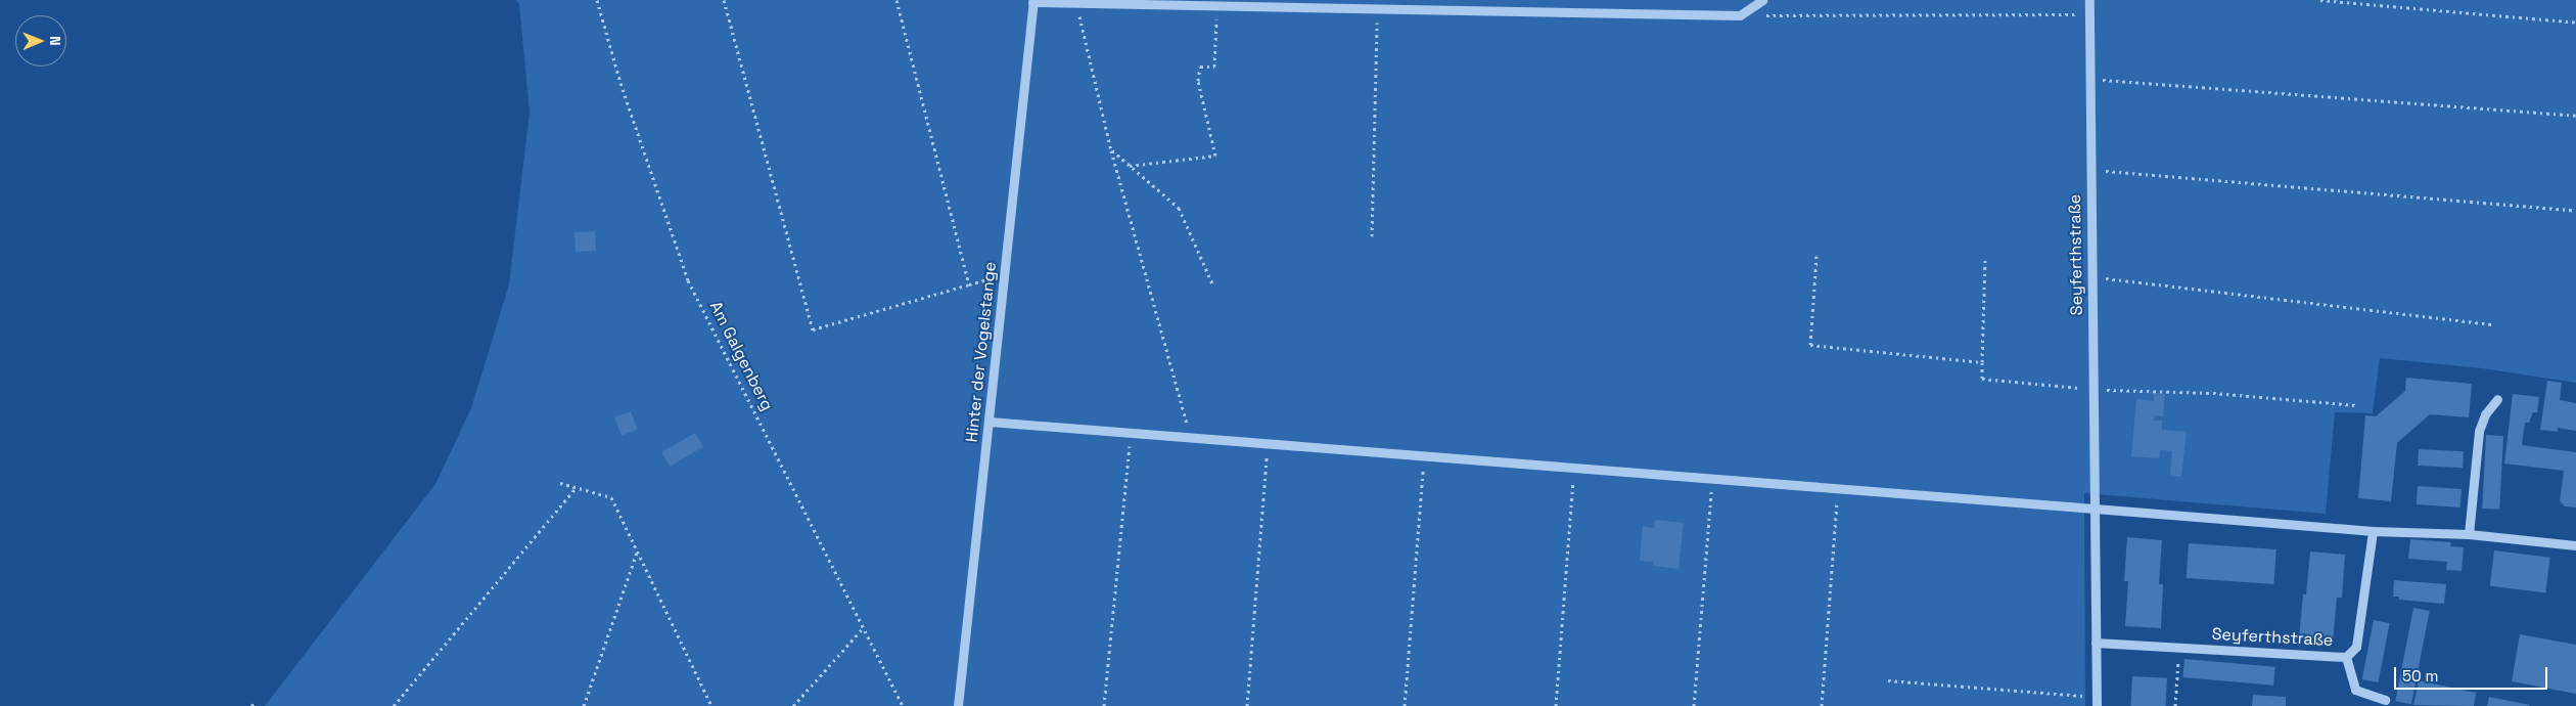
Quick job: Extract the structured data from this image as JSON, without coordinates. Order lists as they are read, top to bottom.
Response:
{
  "streets": {
    "street": ["Seyferthstraße", "Hinter der Vogelstange"],
    "path": ["Am Galgenberg"]
  },
  "scale_bar": "50 m",
  "north": "right"
}
